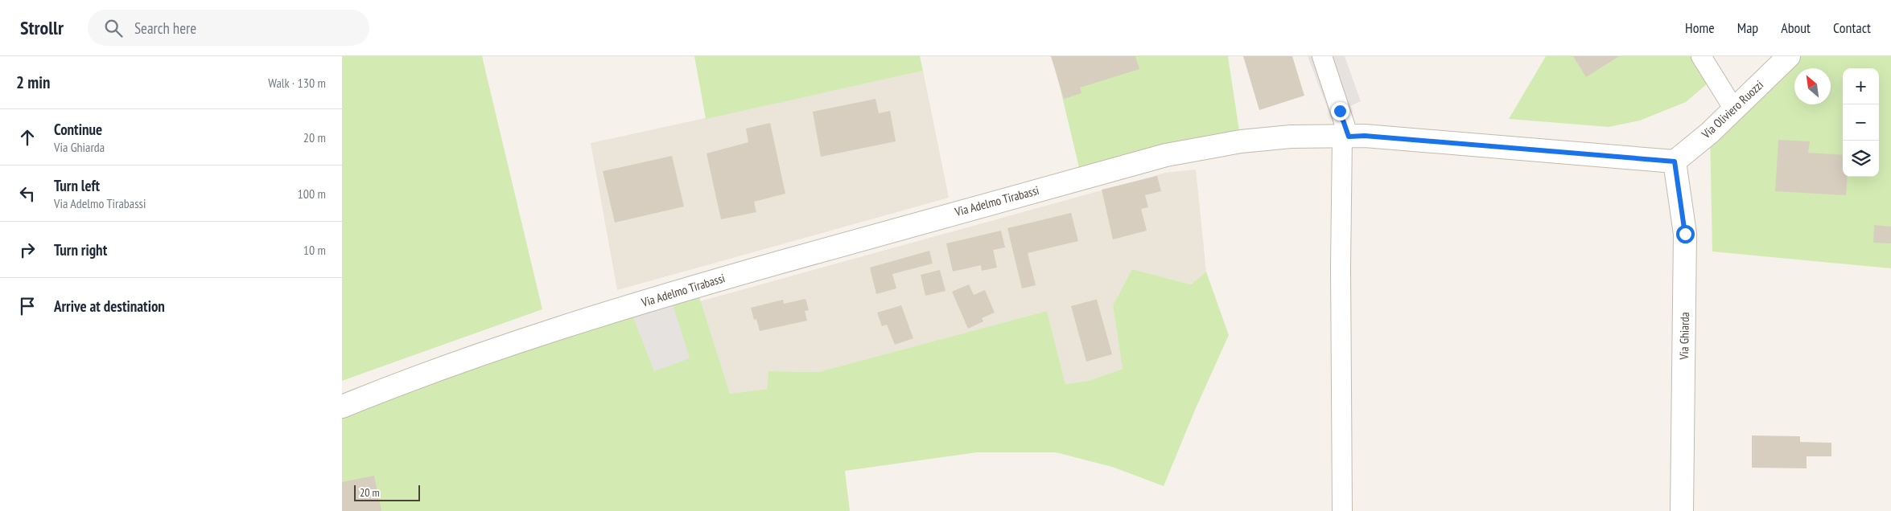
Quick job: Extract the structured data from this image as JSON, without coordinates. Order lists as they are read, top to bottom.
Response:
{
  "streets": {
    "street": ["Via Oliviero Ruozzi", "Via Adelmo Tirabassi", "Via Ghiarda"]
  },
  "crossings": [
    ["Via Oliviero Ruozzi", "Via Adelmo Tirabassi"],
    ["Via Oliviero Ruozzi", "Via Ghiarda"],
    ["Via Adelmo Tirabassi", "Via Ghiarda"]
  ],
  "scale_bar": "20 m",
  "north": "top left",
  "page": {
    "header": "Strollr",
    "search": "Search here",
    "nav": [
      "Home",
      "Map",
      "About",
      "Contact"
    ],
    "heading": ["2 min", "Walk · 130 m"],
    "map_buttons": ["+", "−"],
    "list": [
      ["Continue", "Via Ghiarda", "20 m"],
      ["Turn left", "Via Adelmo Tirabassi", "100 m"],
      ["Turn right", "10 m"],
      "Arrive at destination"
    ],
    "scale": "20 m"
  }
}
